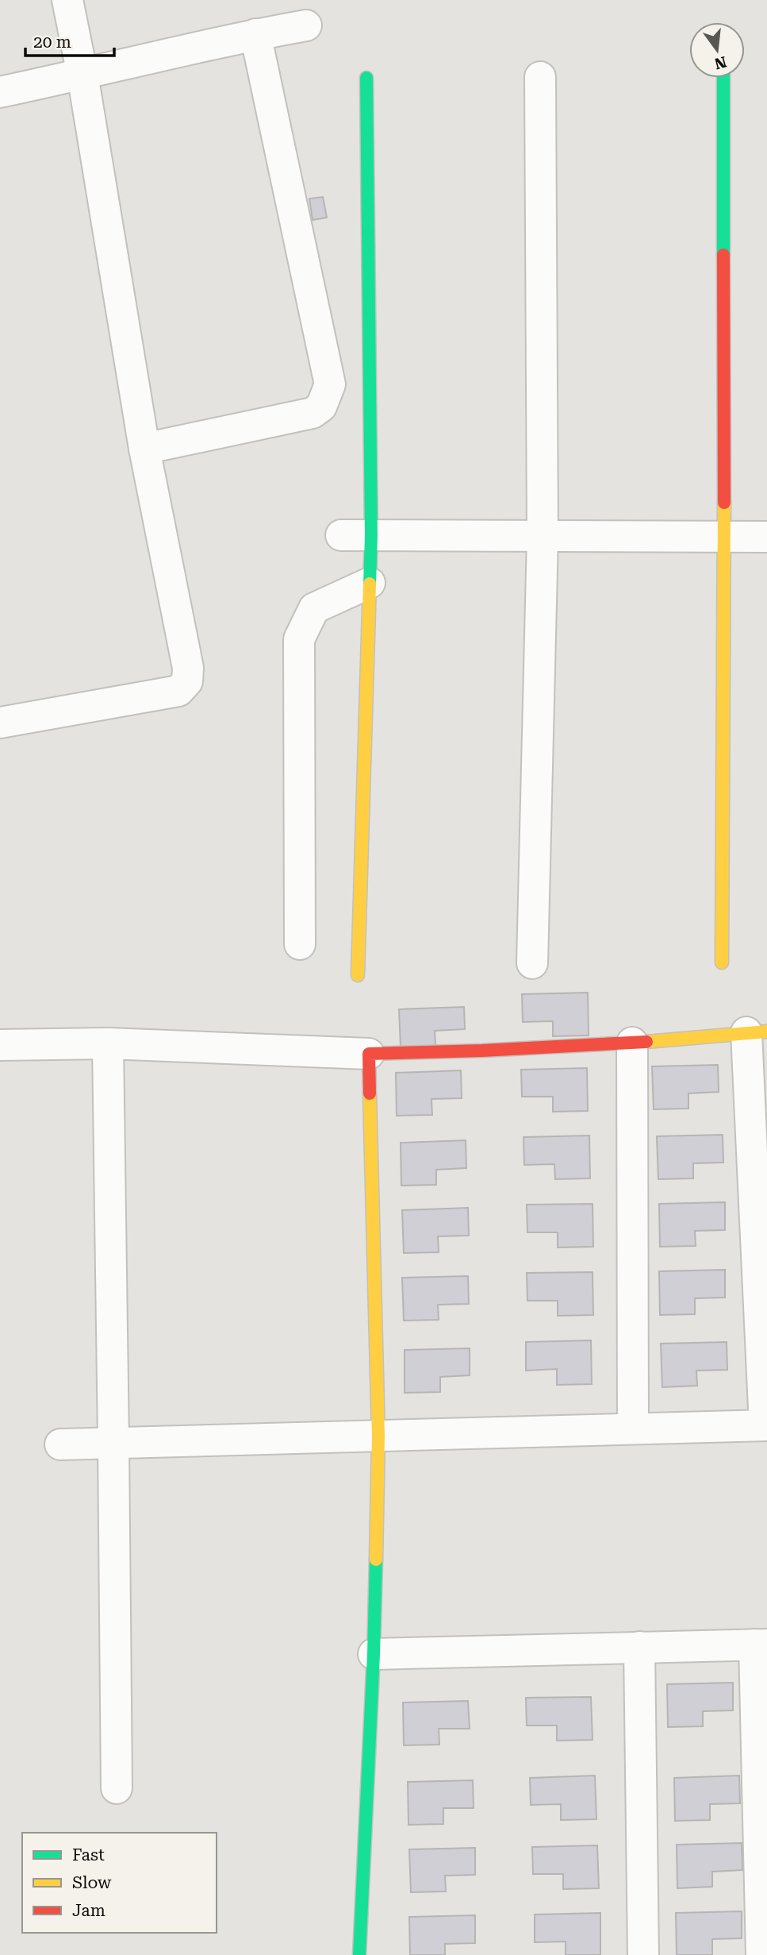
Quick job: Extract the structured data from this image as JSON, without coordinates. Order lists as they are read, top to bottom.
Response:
{
  "legend": ["Fast", "Slow", "Jam"],
  "scale_bar": "20 m",
  "north": "bottom"
}
